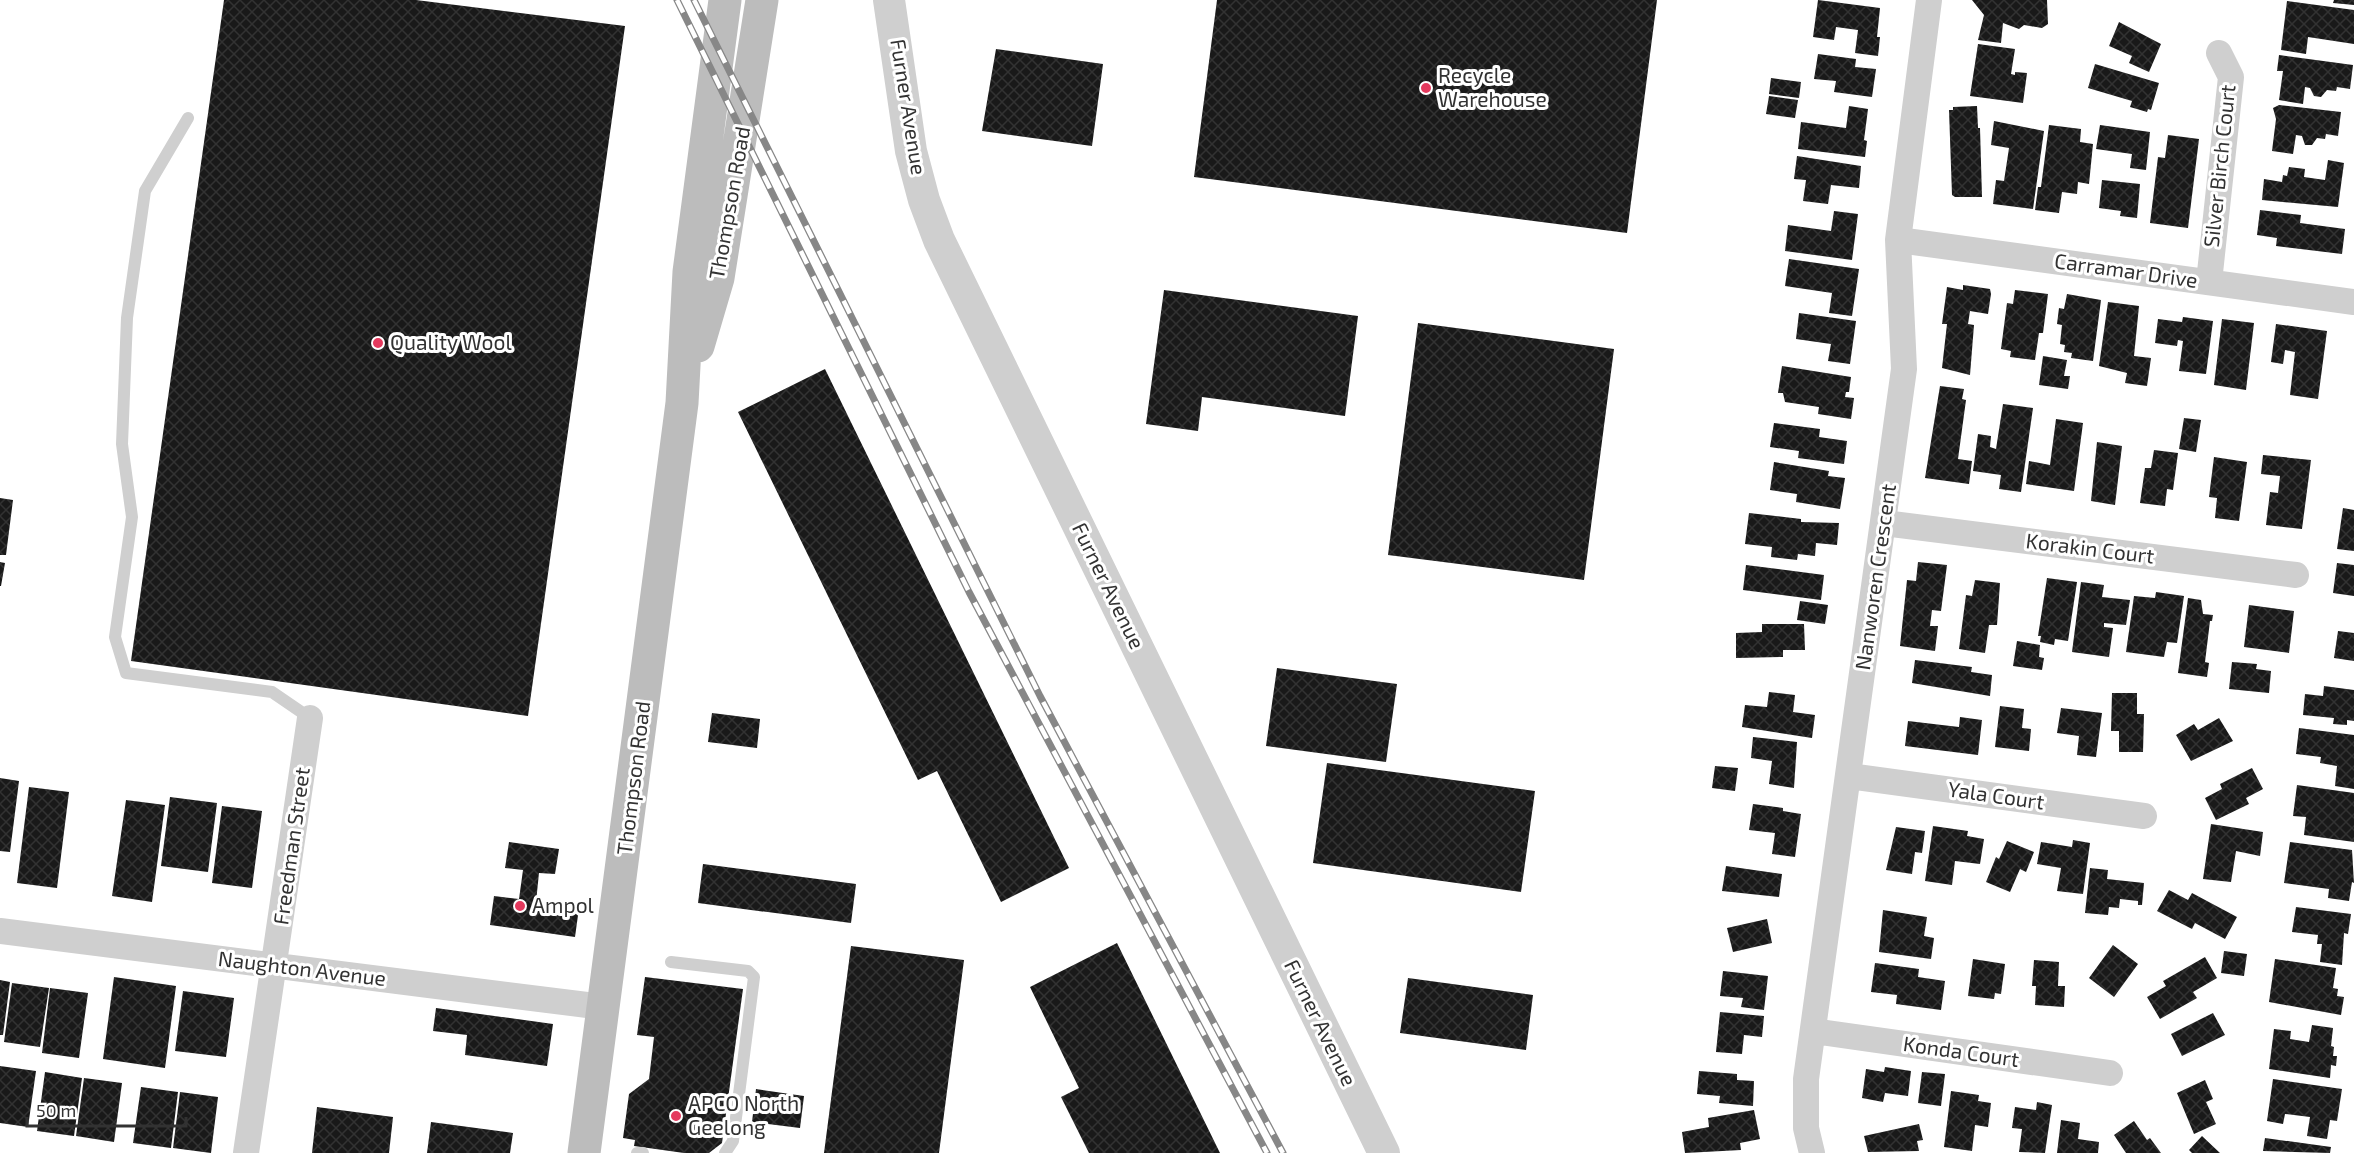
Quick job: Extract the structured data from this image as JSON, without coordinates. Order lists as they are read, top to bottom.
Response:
{
  "streets": {
    "main road": ["Thompson Road"],
    "street": [
      "Furner Avenue",
      "Silver Birch Court",
      "Carramar Drive",
      "Korakin Court",
      "Nanworen Crescent",
      "Yala Court",
      "Freedman Street",
      "Naughton Avenue",
      "Konda Court"
    ]
  },
  "crossings": [
    ["Silver Birch Court", "Carramar Drive"],
    ["Thompson Road", "Naughton Avenue"],
    ["Carramar Drive", "Nanworen Crescent"],
    ["Korakin Court", "Nanworen Crescent"],
    ["Nanworen Crescent", "Yala Court"],
    ["Nanworen Crescent", "Konda Court"],
    ["Freedman Street", "Naughton Avenue"]
  ],
  "places": [
    "Recycle Warehouse",
    "Quality Wool",
    "Ampol",
    "APCO North Geelong"
  ],
  "scale_bar": "50 m"
}
